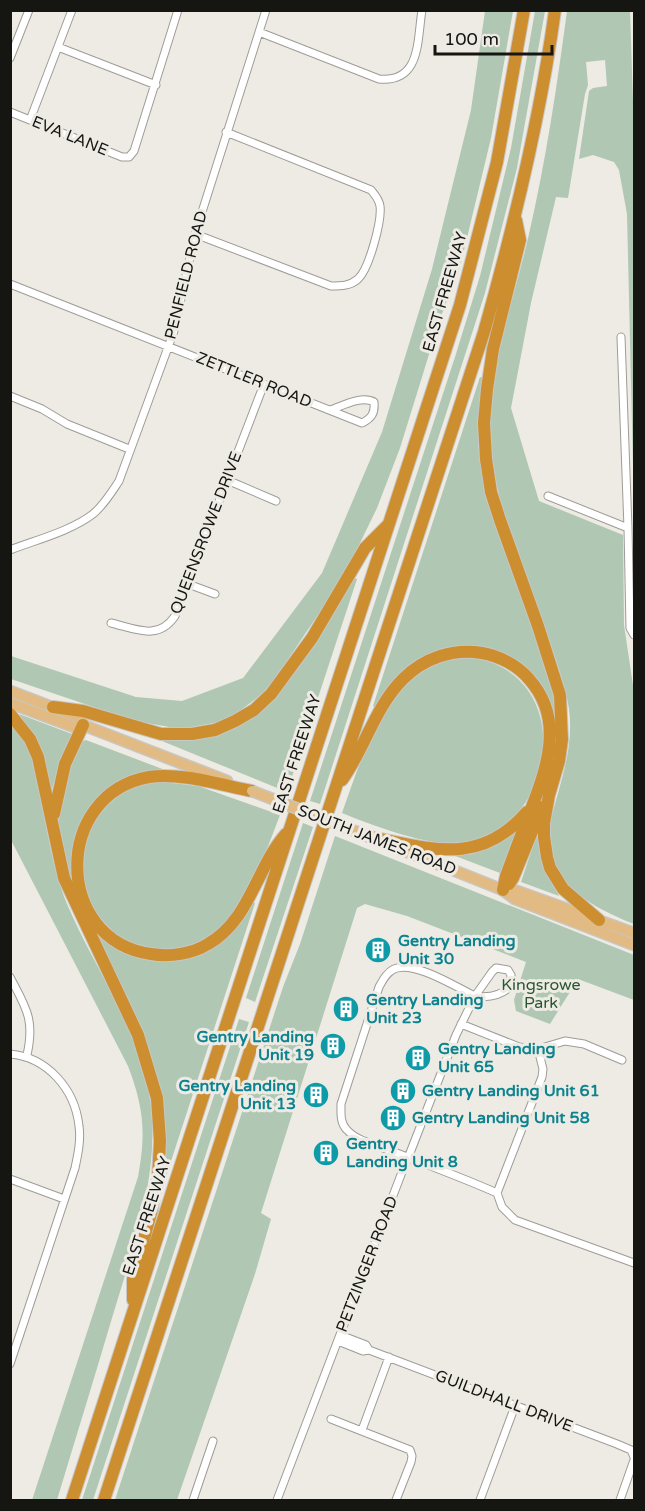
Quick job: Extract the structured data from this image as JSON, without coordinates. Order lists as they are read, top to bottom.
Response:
{
  "streets": {
    "highway": ["EAST FREEWAY"],
    "main road": ["SOUTH JAMES ROAD"],
    "street": [
      "EVA LANE",
      "PENFIELD ROAD",
      "ZETTLER ROAD",
      "QUEENSROWE DRIVE",
      "PETZINGER ROAD",
      "GUILDHALL DRIVE"
    ]
  },
  "crossings": [
    ["PENFIELD ROAD", "ZETTLER ROAD"],
    ["ZETTLER ROAD", "QUEENSROWE DRIVE"],
    ["PETZINGER ROAD", "GUILDHALL DRIVE"]
  ],
  "parks": ["Kingsrowe Park"],
  "places": {
    "building": [
      "Gentry Landing Unit 30",
      "Gentry Landing Unit 23",
      "Gentry Landing Unit 19",
      "Gentry Landing Unit 65",
      "Gentry Landing Unit 61",
      "Gentry Landing Unit 13",
      "Gentry Landing Unit 58",
      "Gentry Landing Unit 8"
    ]
  },
  "scale_bar": "100 m"
}
